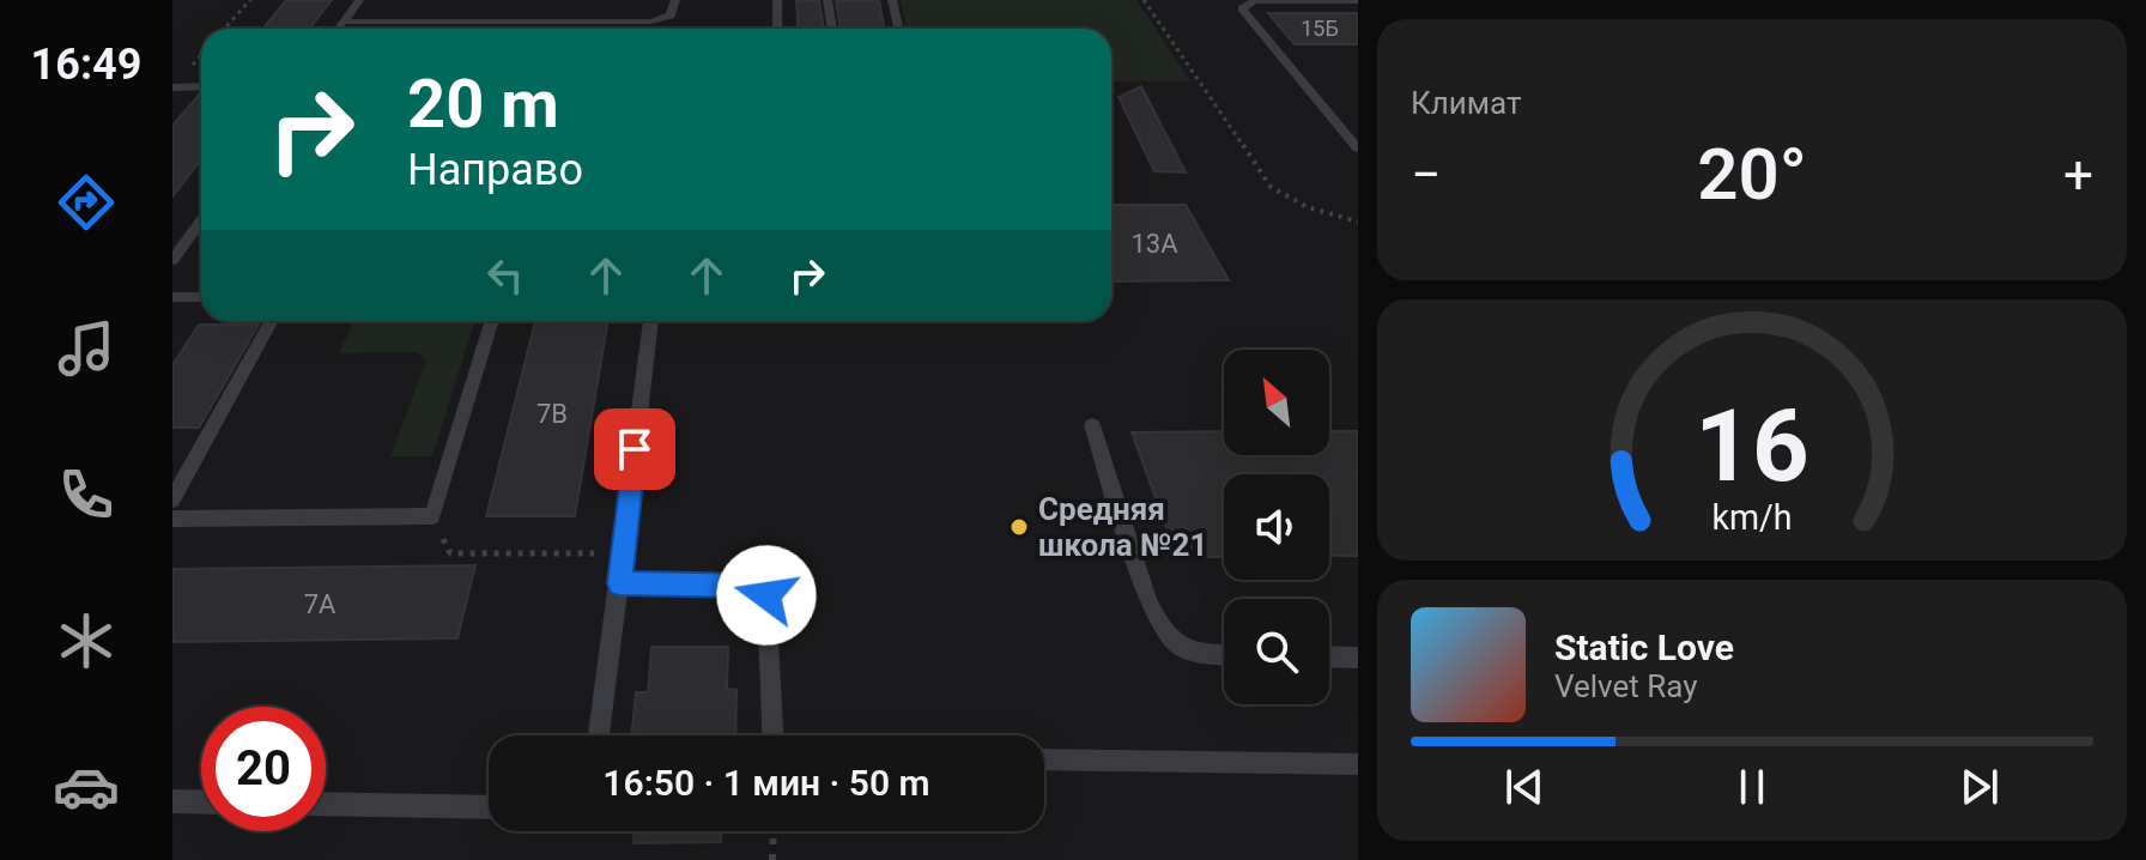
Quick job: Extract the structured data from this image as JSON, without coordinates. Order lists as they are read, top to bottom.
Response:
{
  "places": ["Средняя школа №21"],
  "house_numbers": [
    "15Б",
    "13А",
    "7В",
    "7А"
  ],
  "north": "top left",
  "page": {
    "tabs": "16:49",
    "tile": "Климат",
    "turn": ["20 m", "Направо"],
    "heat": ["−", "20°", "+"],
    "song": ["Static Love", "Velvet Ray"],
    "limit": "20",
    "trip": "16:50 · 1 мин · 50 m",
    "gauge": ["16", "km/h"]
  }
}
